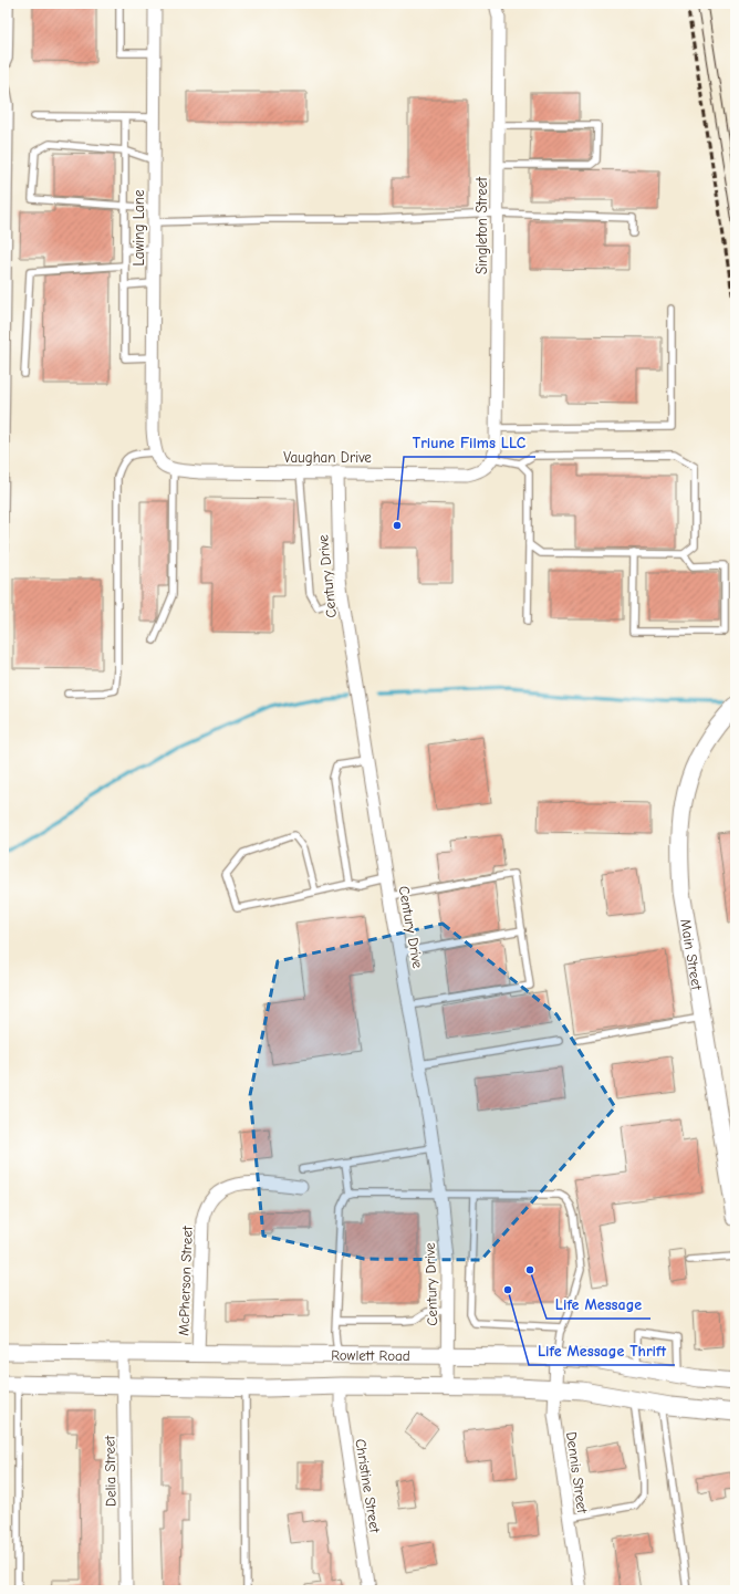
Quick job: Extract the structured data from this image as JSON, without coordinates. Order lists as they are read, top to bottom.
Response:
{
  "streets": {
    "main road": ["Main Street", "Rowlett Road"],
    "street": [
      "Singleton Street",
      "Lawing Lane",
      "Vaughan Drive",
      "Century Drive",
      "McPherson Street",
      "Delia Street",
      "Dennis Street",
      "Christine Street"
    ]
  },
  "crossings": [
    ["Singleton Street", "Vaughan Drive"],
    ["Vaughan Drive", "Century Drive"],
    ["Century Drive", "Rowlett Road"],
    ["McPherson Street", "Rowlett Road"],
    ["Rowlett Road", "Delia Street"],
    ["Rowlett Road", "Dennis Street"]
  ],
  "places": ["Triune Films LLC", "Life Message", "Life Message Thrift"]
}
